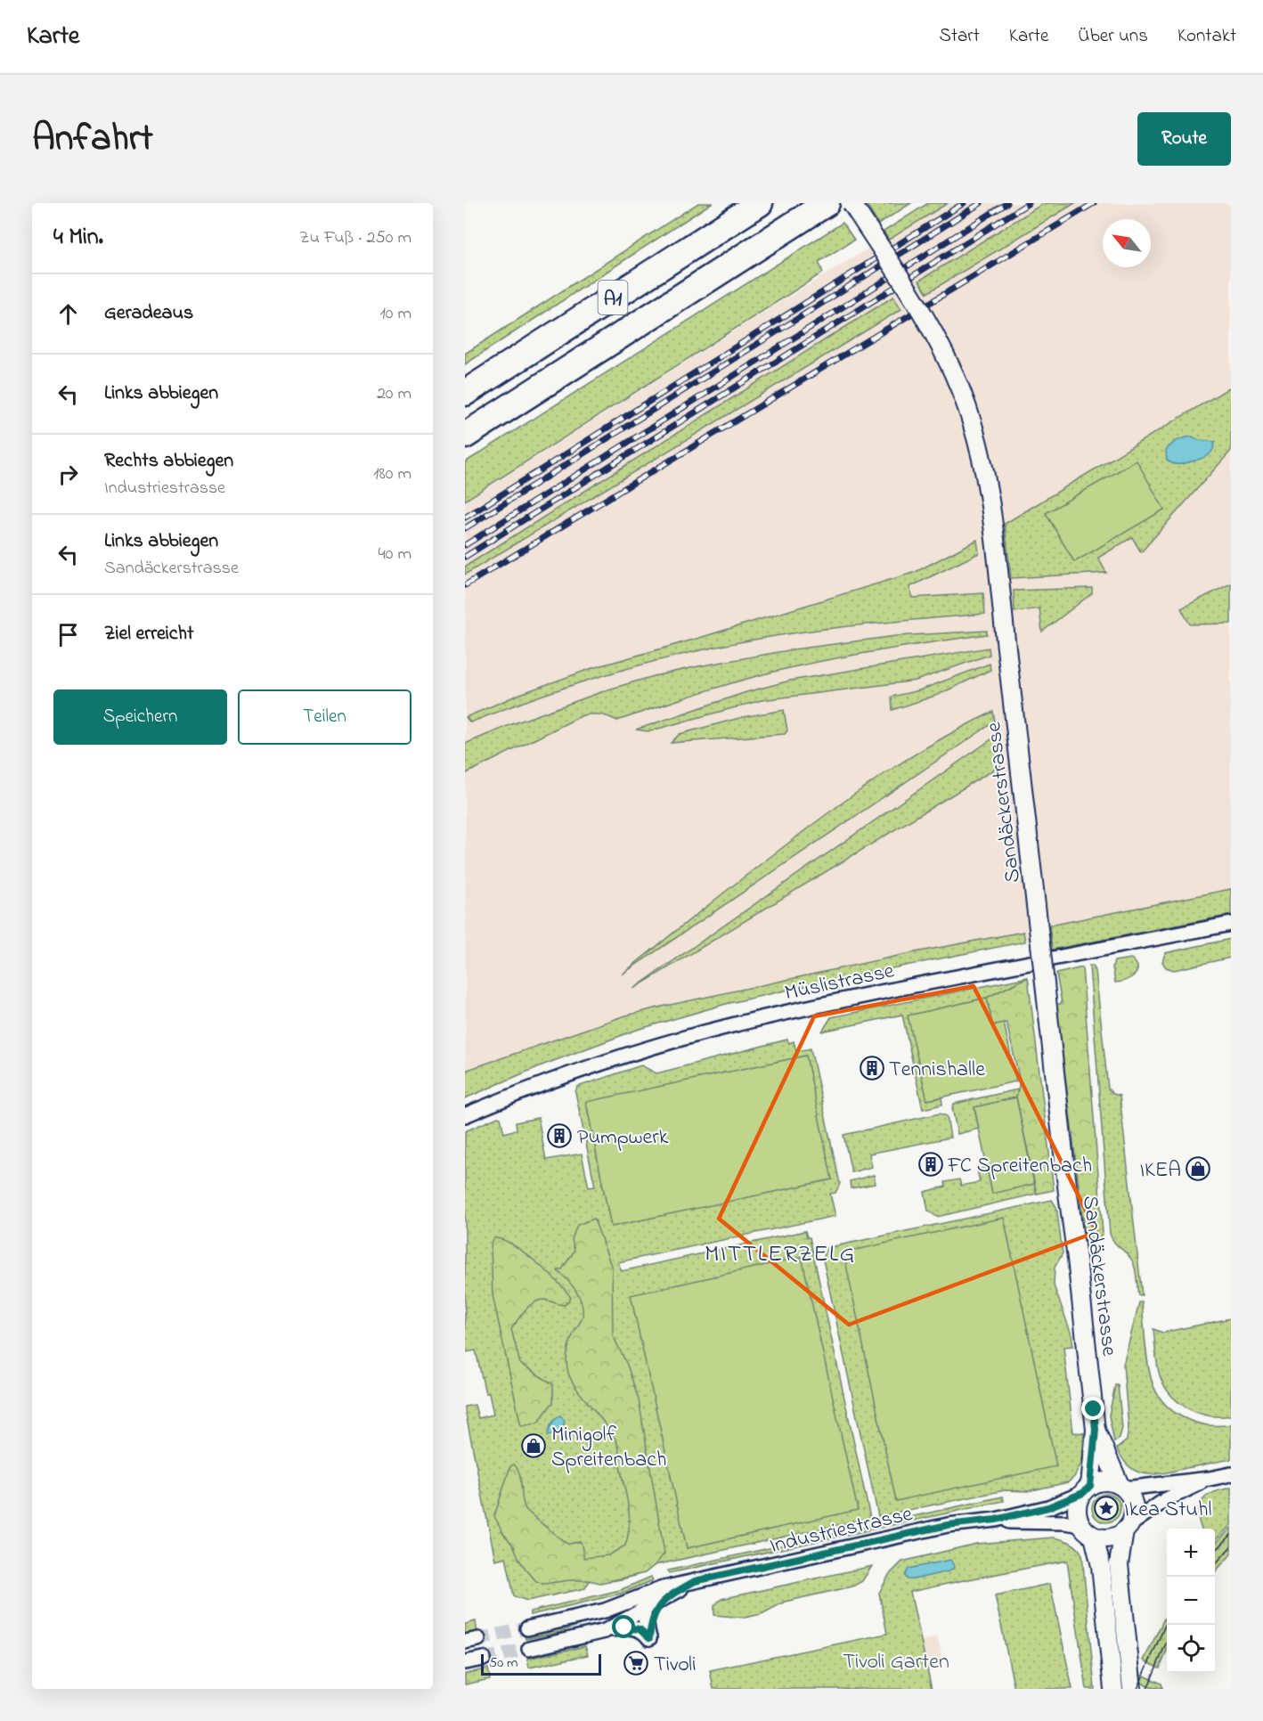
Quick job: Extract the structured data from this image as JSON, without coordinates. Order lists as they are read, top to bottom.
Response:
{
  "streets": {
    "highway": ["A1"],
    "street": ["Sandäckerstrasse", "Müslistrasse", "Industriestrasse"]
  },
  "crossings": [
    ["Sandäckerstrasse", "Industriestrasse"]
  ],
  "districts": ["MITTLERZELG"],
  "parks": ["Tivoli Garten"],
  "places": {
    "building": ["Tennishalle", "Pumpwerk", "FC Spreitenbach"],
    "shop": ["IKEA", "Minigolf Spreitenbach"],
    "place": ["Ikea Stuhl"],
    "supermarket": ["Tivoli"]
  },
  "scale_bar": "50 m",
  "north": "top left",
  "page": {
    "header": "Karte",
    "nav": [
      "Start",
      "Karte",
      "Über uns",
      "Kontakt"
    ],
    "title": "Anfahrt",
    "buttons": [
      "Route",
      ["Speichern", "Teilen"]
    ],
    "heading": ["4 Min.", "Zu Fuß · 250 m"],
    "list": [
      ["Geradeaus", "10 m"],
      ["Links abbiegen", "20 m"],
      ["Rechts abbiegen", "Industriestrasse", "180 m"],
      ["Links abbiegen", "Sandäckerstrasse", "40 m"],
      "Ziel erreicht"
    ],
    "map_buttons": ["+", "−"],
    "scale": "50 m"
  }
}
